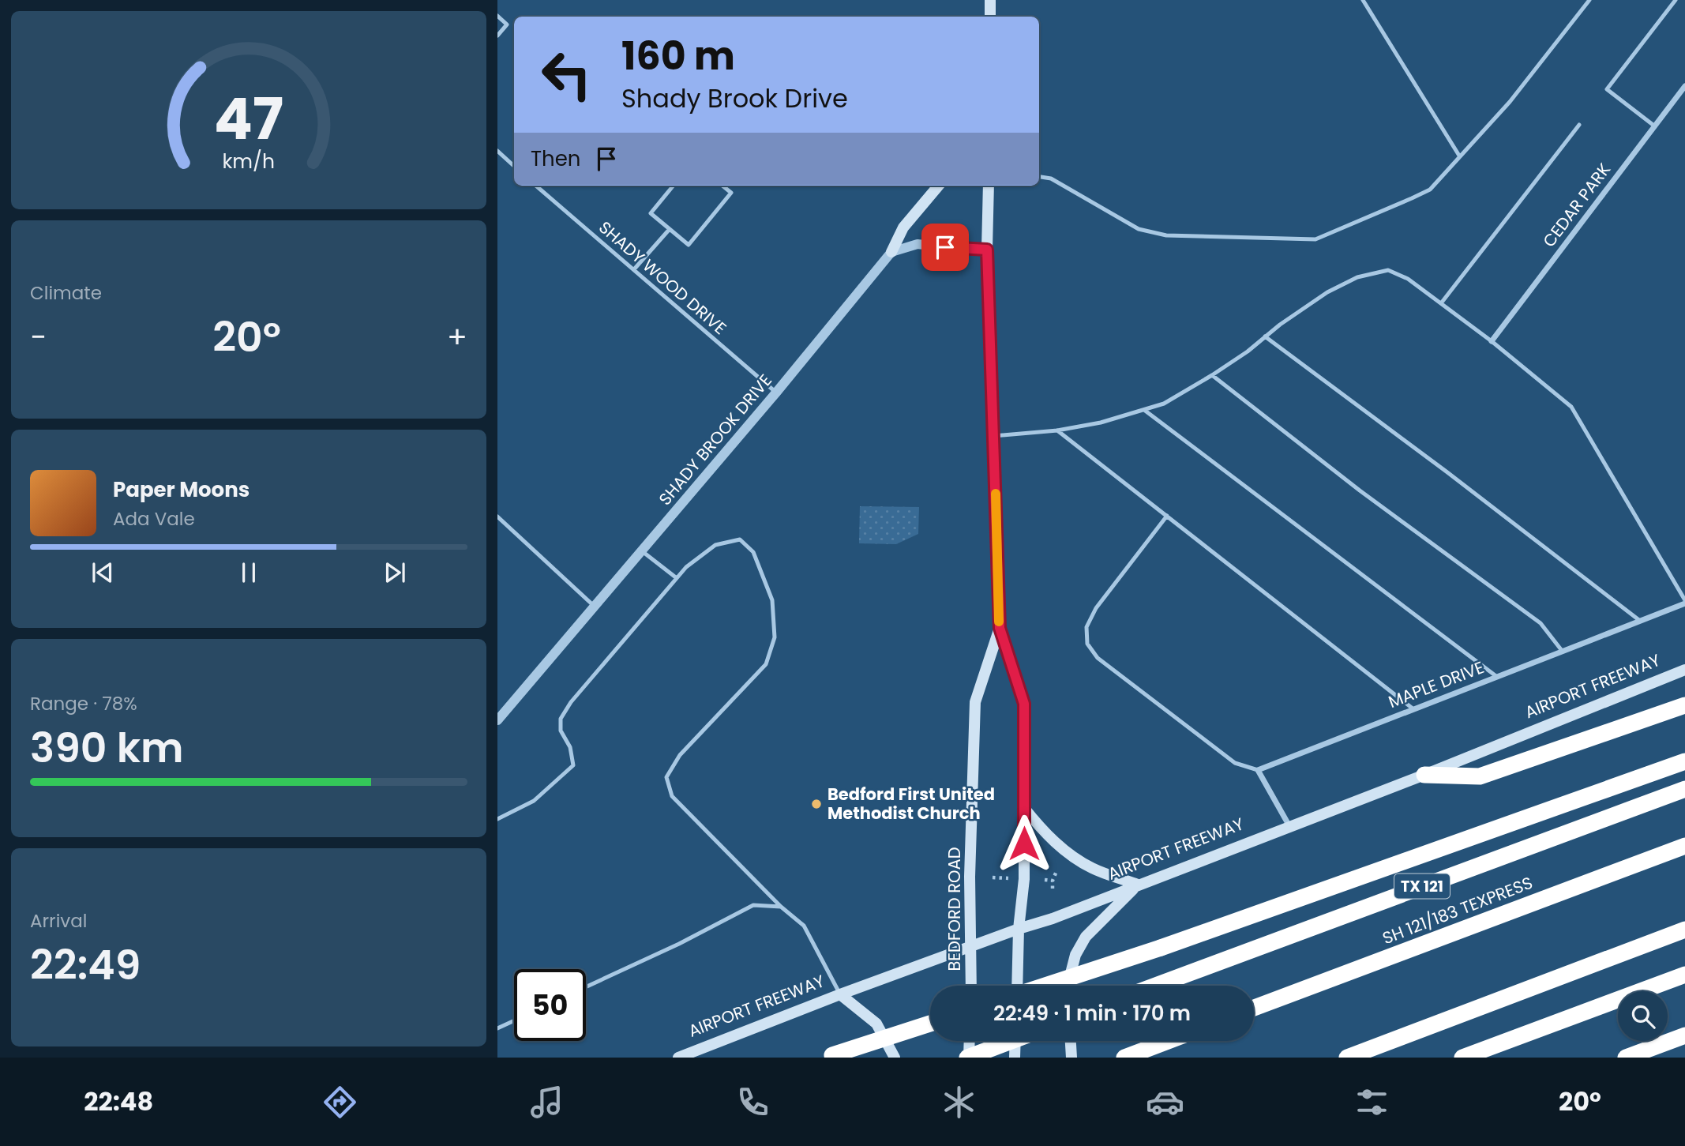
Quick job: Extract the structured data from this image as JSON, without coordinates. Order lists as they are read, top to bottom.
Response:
{
  "streets": {
    "highway": ["TX 121", "SH 121/183 TEXPRESS"],
    "main road": ["AIRPORT FREEWAY", "BEDFORD ROAD"],
    "street": ["CEDAR PARK", "SHADY BROOK DRIVE", "MAPLE DRIVE"],
    "lane": ["SHADY WOOD DRIVE"]
  },
  "crossings": [
    ["SHADY WOOD DRIVE", "SHADY BROOK DRIVE"],
    ["AIRPORT FREEWAY", "BEDFORD ROAD"]
  ],
  "places": ["Bedford First United Methodist Church"],
  "page": {
    "turn": ["160 m", "Shady Brook Drive"],
    "then": "Then",
    "tile": [
      "Climate",
      ["Range · 78%", "390 km"],
      ["Arrival", "22:49"]
    ],
    "heat": ["−", "20°", "+"],
    "song": ["Paper Moons", "Ada Vale"],
    "limit": "50",
    "trip": "22:49 · 1 min · 170 m",
    "tabs": ["22:48", "20°"],
    "gauge": ["47", "km/h"]
  }
}
